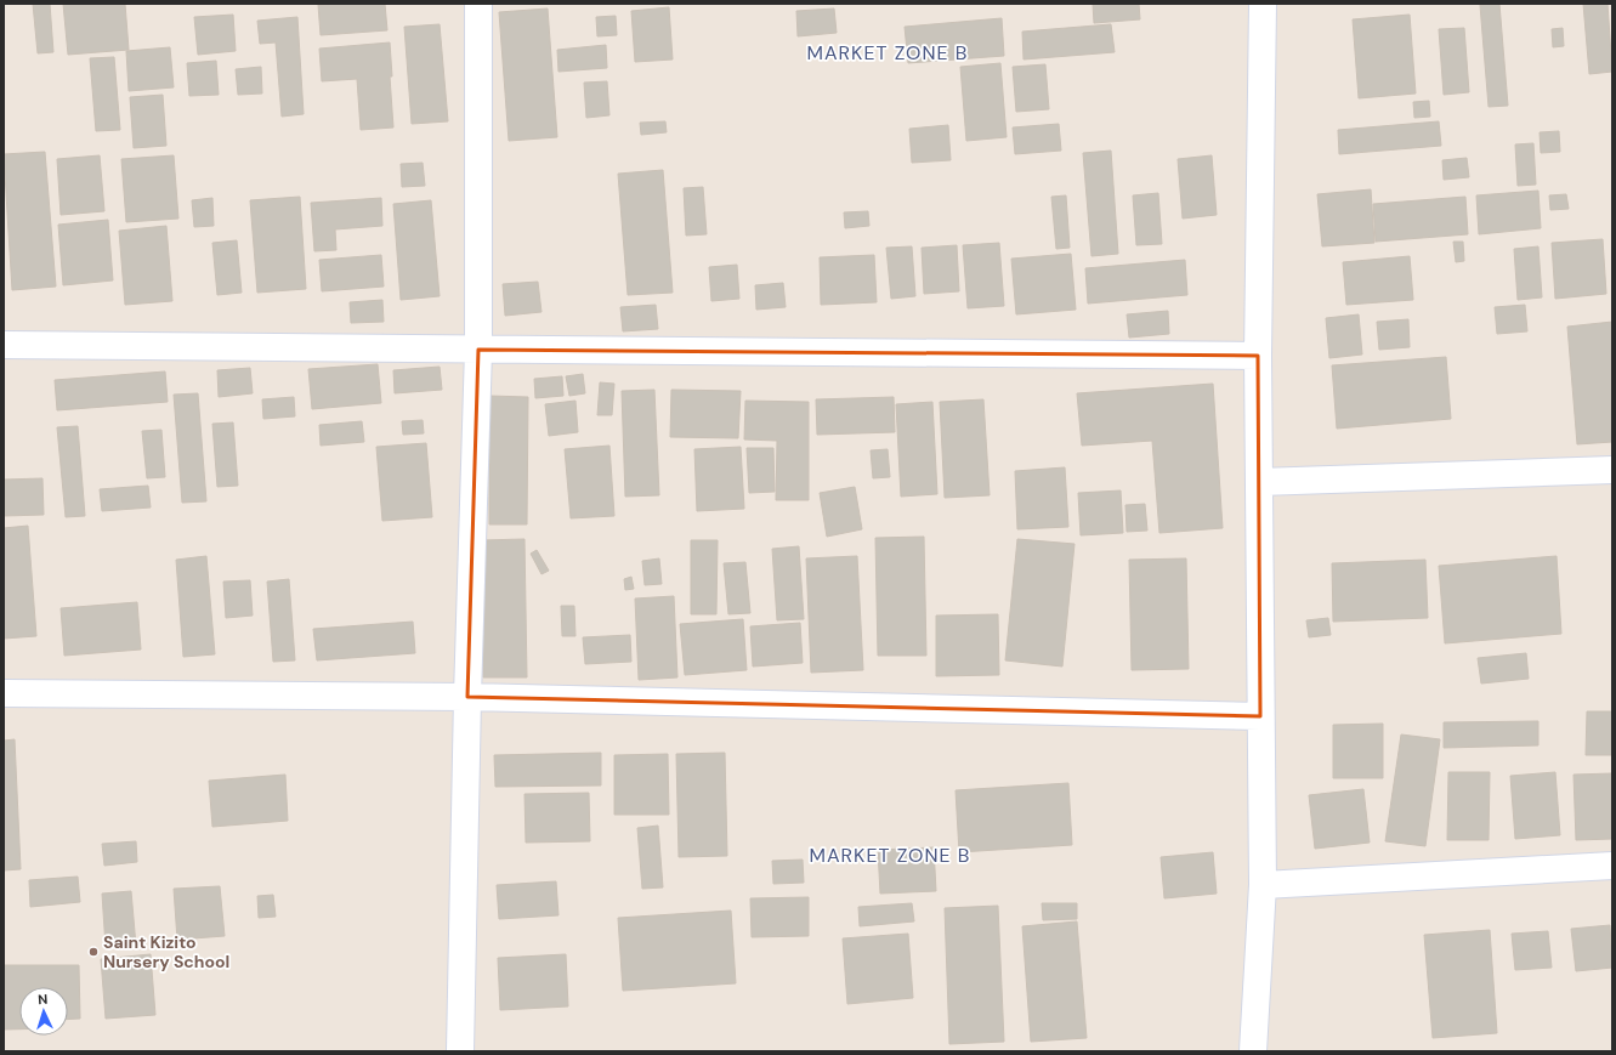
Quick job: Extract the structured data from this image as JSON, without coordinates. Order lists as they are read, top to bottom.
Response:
{
  "districts": ["MARKET ZONE B", "MARKET ZONE B"],
  "places": ["Saint Kizito Nursery School"],
  "north": "top"
}
